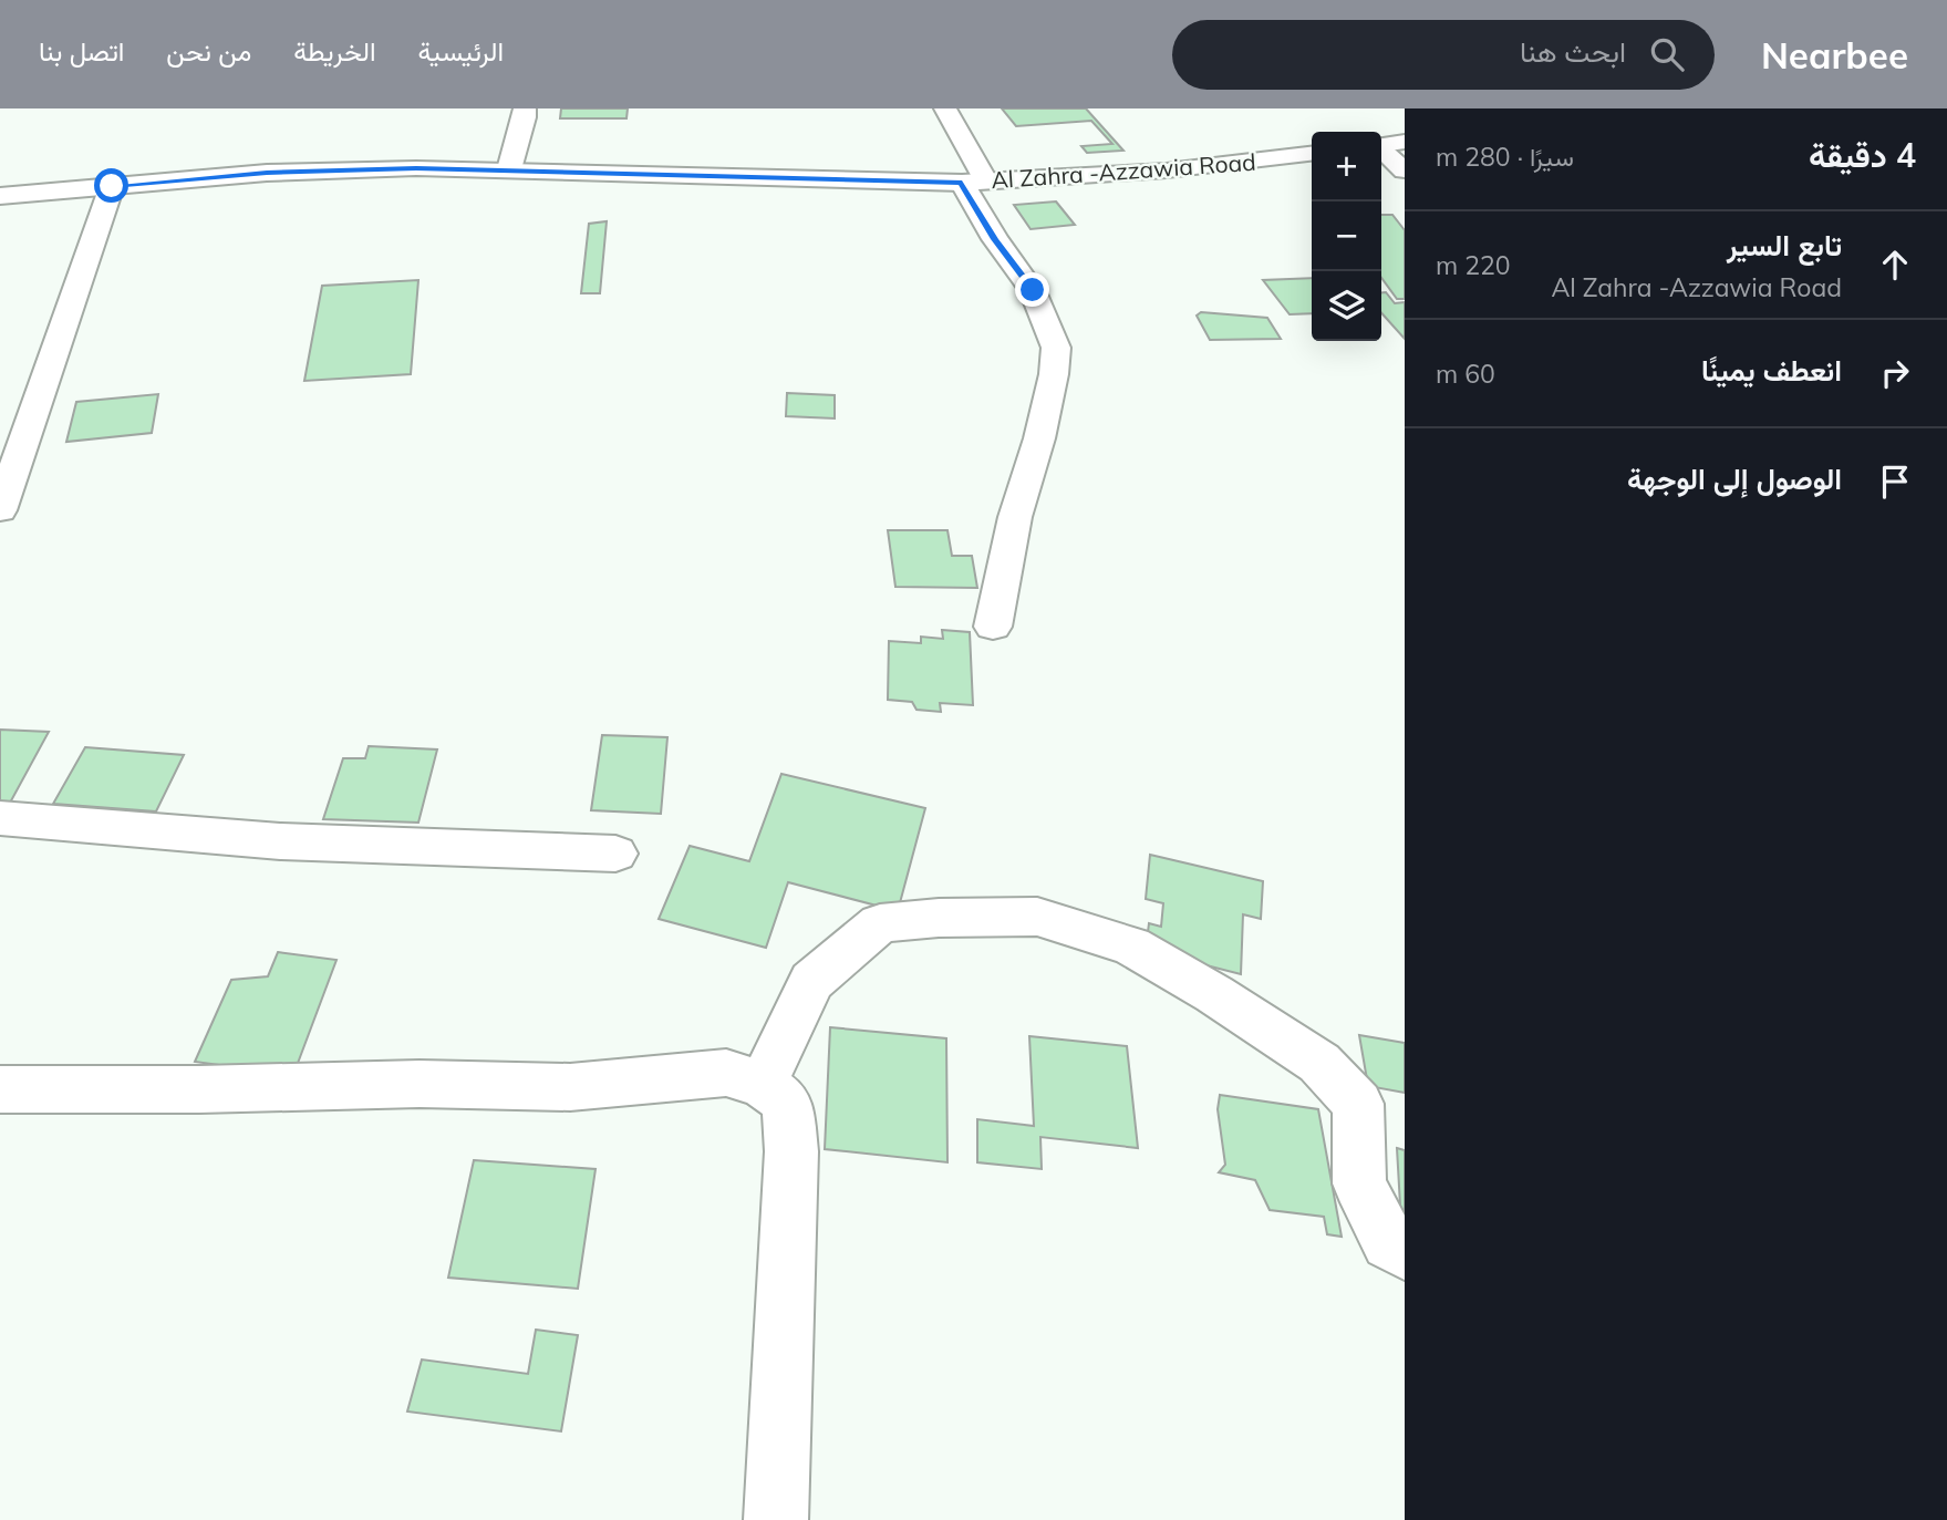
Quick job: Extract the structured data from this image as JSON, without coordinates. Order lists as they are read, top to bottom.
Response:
{
  "streets": {
    "street": ["Al Zahra -Azzawia Road"]
  },
  "page": {
    "header": "Nearbee",
    "search": "ابحث هنا",
    "nav": [
      "الرئيسية",
      "الخريطة",
      "من نحن",
      "اتصل بنا"
    ],
    "heading": ["4 دقيقة", "سيرًا · 280 m"],
    "map_buttons": ["+", "−"],
    "list": [
      ["تابع السير", "Al Zahra -Azzawia Road", "220 m"],
      ["انعطف يمينًا", "60 m"],
      "الوصول إلى الوجهة"
    ]
  }
}
